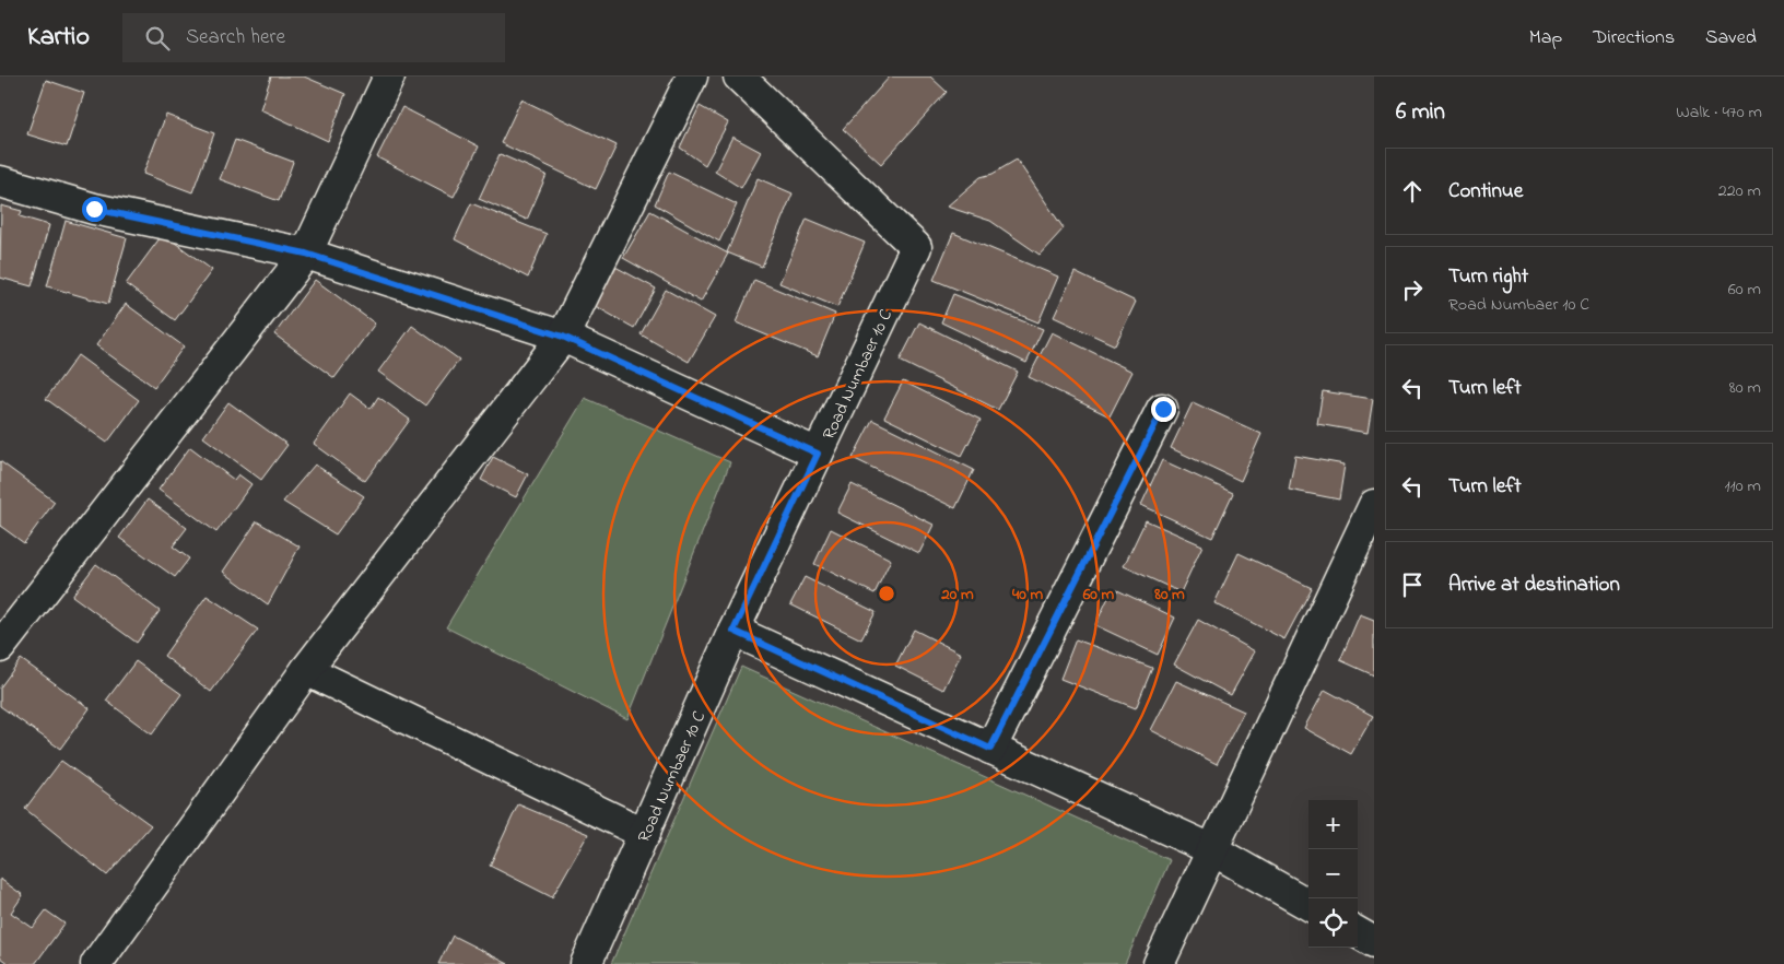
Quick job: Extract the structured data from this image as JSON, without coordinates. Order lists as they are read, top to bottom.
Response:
{
  "streets": {
    "street": ["Road Numbaer 10 C"]
  },
  "page": {
    "header": "Kartio",
    "search": "Search here",
    "nav": ["Map", "Directions", "Saved"],
    "heading": ["6 min", "Walk · 470 m"],
    "list": [
      ["Continue", "220 m"],
      ["Turn right", "Road Numbaer 10 C", "60 m"],
      ["Turn left", "80 m"],
      ["Turn left", "110 m"],
      "Arrive at destination"
    ],
    "map_buttons": ["+", "−"]
  },
  "rings": [
    "20 m",
    "40 m",
    "60 m",
    "80 m"
  ]
}
